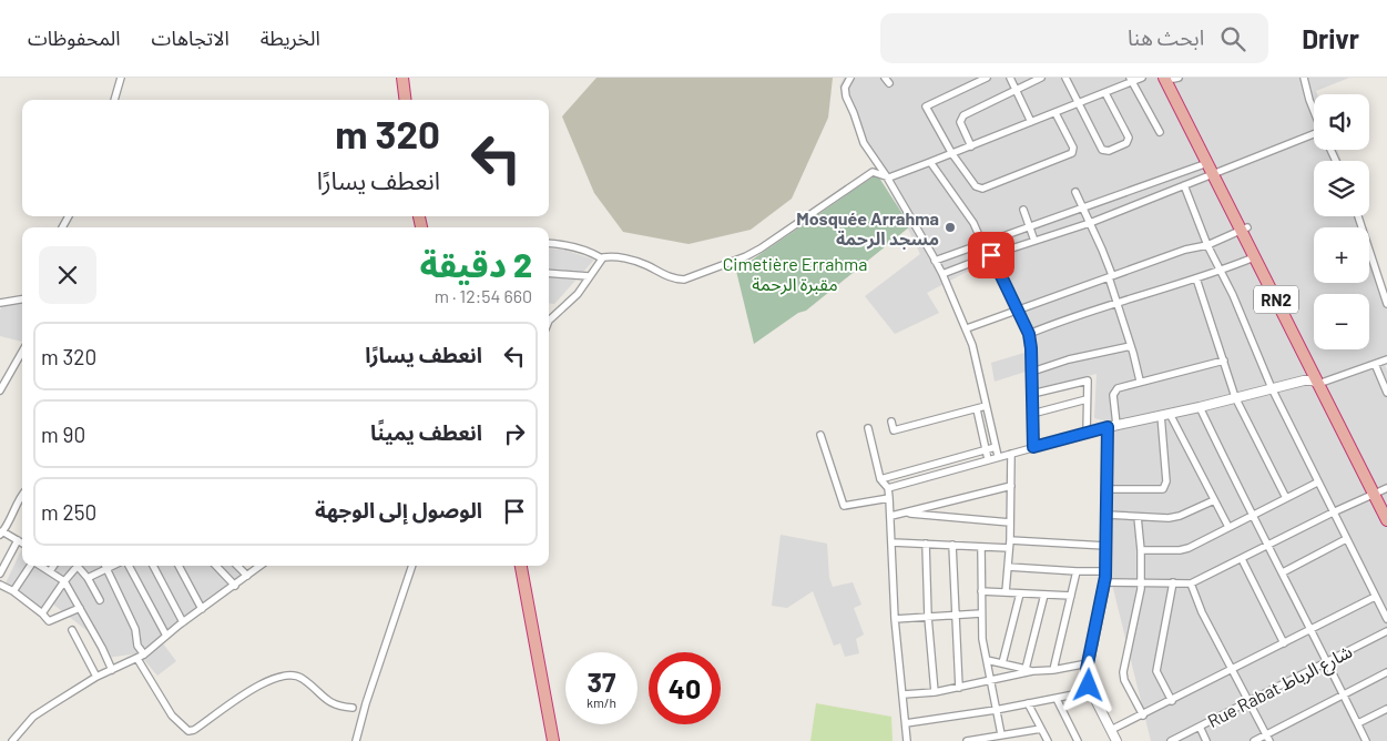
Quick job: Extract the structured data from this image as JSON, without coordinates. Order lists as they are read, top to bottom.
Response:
{
  "streets": {
    "highway": ["RN2"],
    "street": ["Rue Rabat شارع الرباط"]
  },
  "parks": ["Cimetière Errahma مقبرة الرحمة"],
  "places": ["Mosquée Arrahma مسجد الرحمة"],
  "page": {
    "header": "Drivr",
    "search": "ابحث هنا",
    "nav": ["الخريطة", "الاتجاهات", "المحفوظات"],
    "map_buttons": ["+", "−"],
    "turn": ["320 m", "انعطف يسارًا"],
    "heading": ["2 دقيقة", "660 m · 12:54"],
    "list": [
      {
        "name": "انعطف يسارًا",
        "value": "320 m"
      },
      {
        "name": "انعطف يمينًا",
        "value": "90 m"
      },
      {
        "name": "الوصول إلى الوجهة",
        "value": "250 m"
      }
    ],
    "speed": "37 km/h",
    "limit": "40"
  }
}
